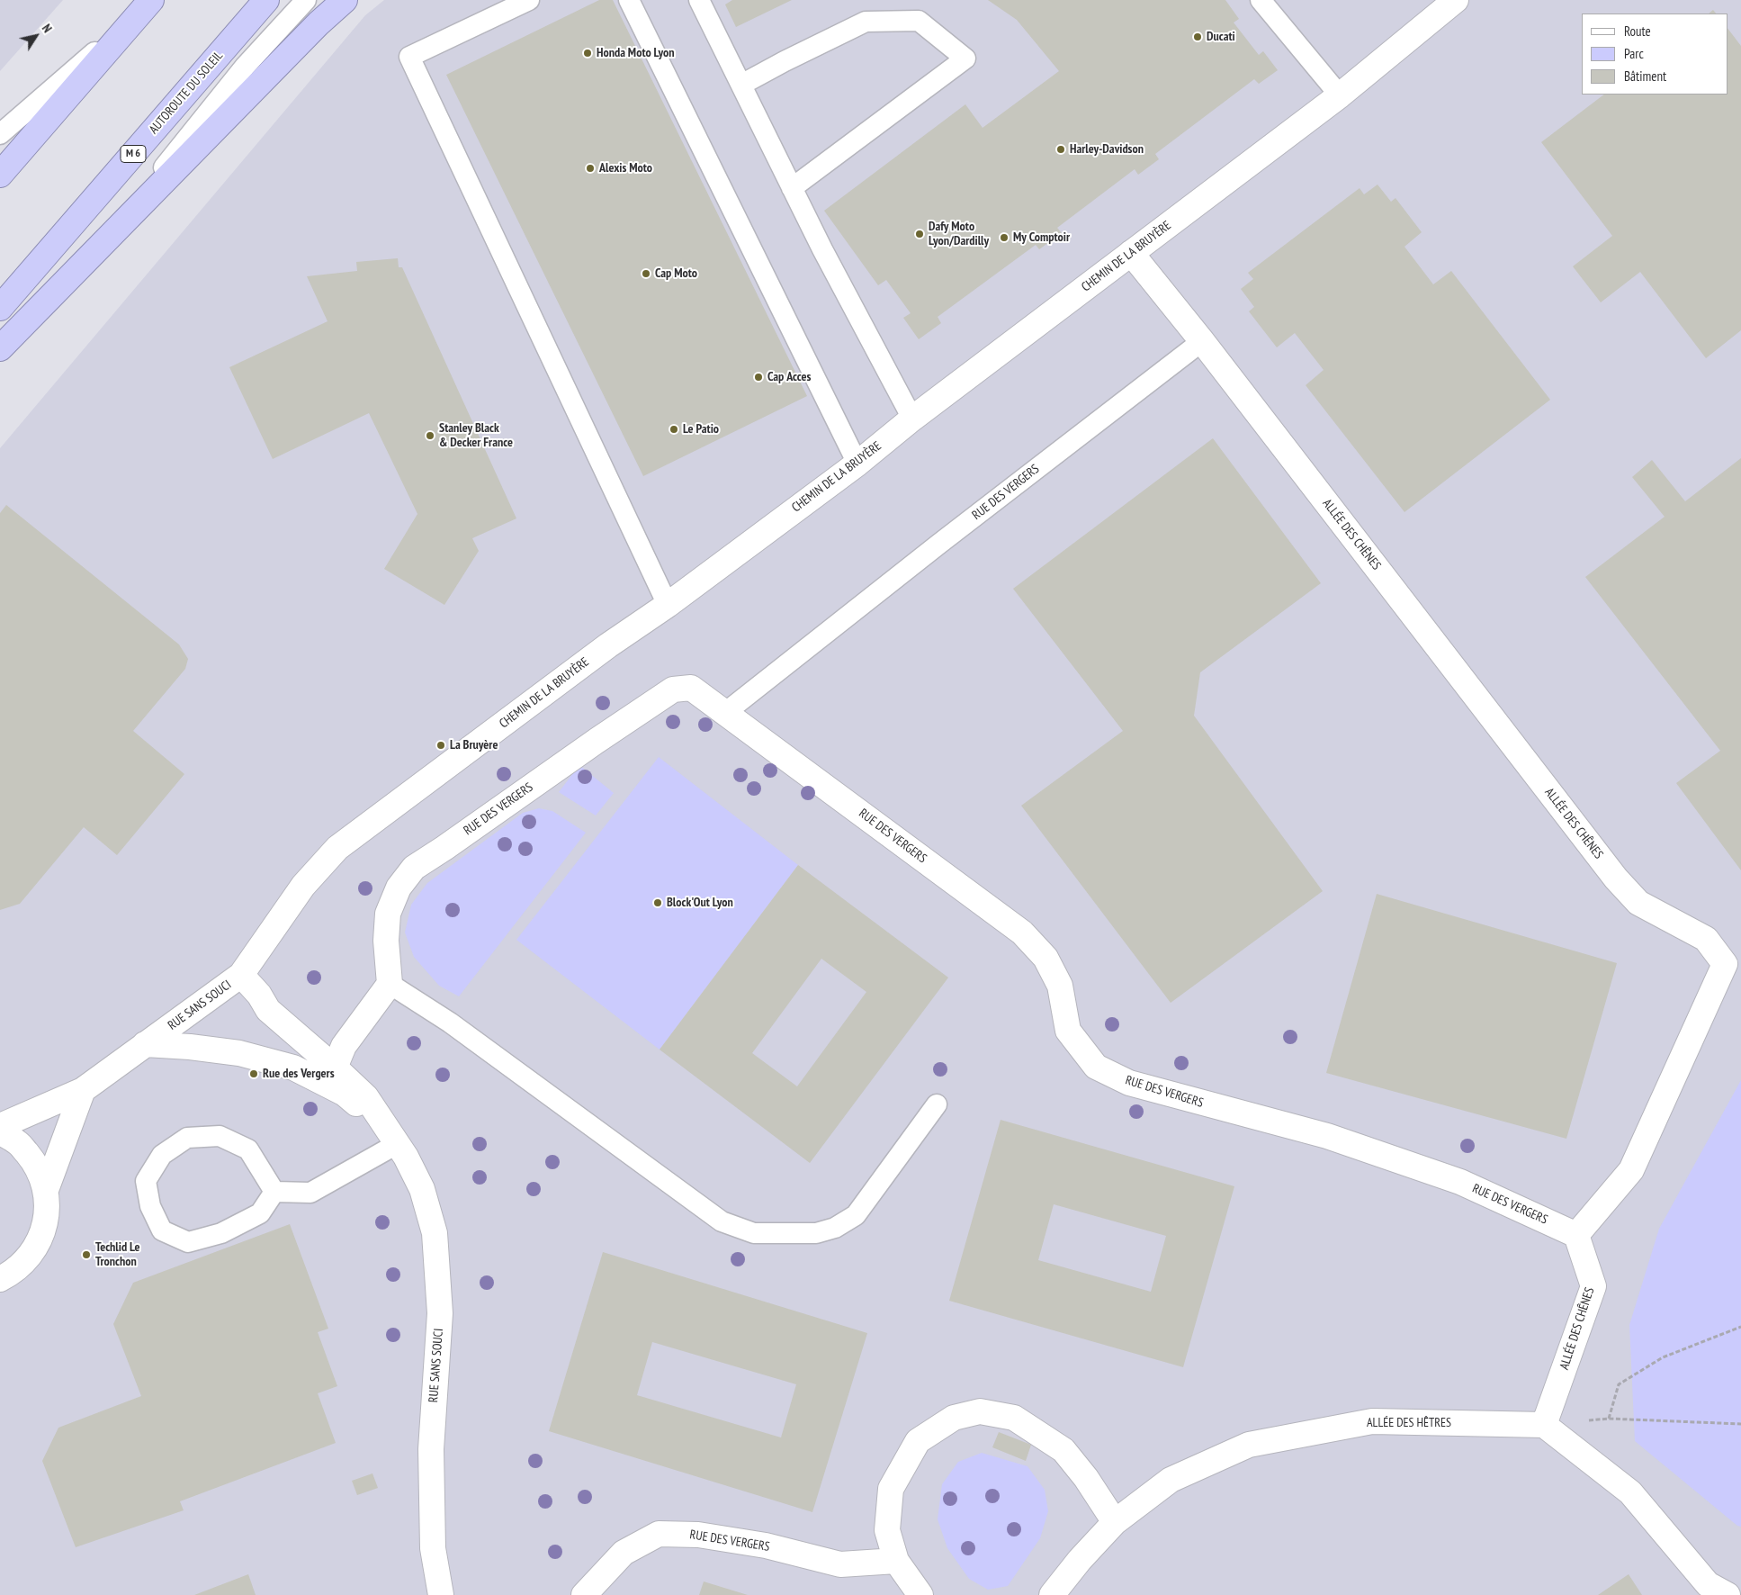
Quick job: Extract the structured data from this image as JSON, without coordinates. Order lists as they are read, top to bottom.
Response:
{
  "streets": {
    "highway": ["AUTOROUTE DU SOLEIL", "M 6"],
    "street": [
      "CHEMIN DE LA BRUYÈRE",
      "RUE DES VERGERS",
      "ALLÉE DES CHÊNES",
      "RUE SANS SOUCI",
      "ALLÉE DES HÊTRES"
    ]
  },
  "crossings": [
    ["CHEMIN DE LA BRUYÈRE", "ALLÉE DES CHÊNES"],
    ["CHEMIN DE LA BRUYÈRE", "RUE SANS SOUCI"],
    ["RUE DES VERGERS", "ALLÉE DES CHÊNES"],
    ["ALLÉE DES CHÊNES", "ALLÉE DES HÊTRES"]
  ],
  "places": [
    "Ducati",
    "Honda Moto Lyon",
    "Harley-Davidson",
    "Alexis Moto",
    "Dafy Moto Lyon/Dardilly",
    "My Comptoir",
    "Cap Moto",
    "Cap Acces",
    "Le Patio",
    "Stanley Black & Decker France",
    "La Bruyère",
    "Block'Out Lyon",
    "Rue des Vergers",
    "Techlid Le Tronchon"
  ],
  "legend": ["Route", "Parc", "Bâtiment"],
  "north": "top right"
}
